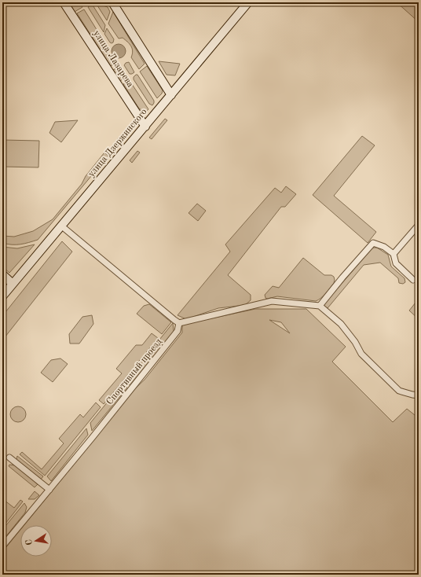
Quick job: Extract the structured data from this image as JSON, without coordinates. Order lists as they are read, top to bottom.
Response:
{
  "streets": {
    "main road": ["улица Лазарева", "улица Дзержинского"],
    "street": ["Спортивный проезд"]
  },
  "crossings": [
    ["улица Лазарева", "улица Дзержинского"]
  ],
  "north": "left"
}
